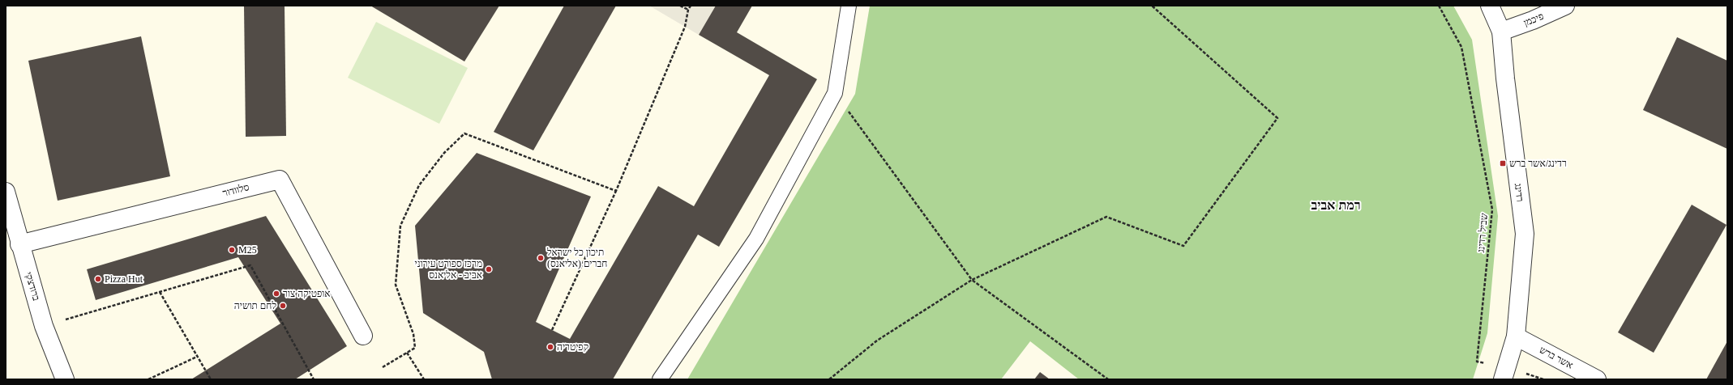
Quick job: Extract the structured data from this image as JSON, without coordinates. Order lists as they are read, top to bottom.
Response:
{
  "streets": {
    "street": [
      "פיכמן",
      "סלוודור",
      "רדינג",
      "ברודצקי",
      "אשר ברש"
    ],
    "path": ["שביל רדינג"]
  },
  "crossings": [
    ["פיכמן", "רדינג"],
    ["סלוודור", "ברודצקי"],
    ["רדינג", "שביל רדינג"],
    ["רדינג", "אשר ברש"]
  ],
  "districts": ["רמת אביב"],
  "places": {
    "transit": ["רדינג/אשר ברש"],
    "other": [
      "M25",
      "תיכון כל ישראל חברים (אליאנס)",
      "מרכז ספורט עירוני אביב - אליאנס",
      "Pizza Hut",
      "אופטיקה צור",
      "לחם תושיה",
      "קפיטריה"
    ]
  }
}
